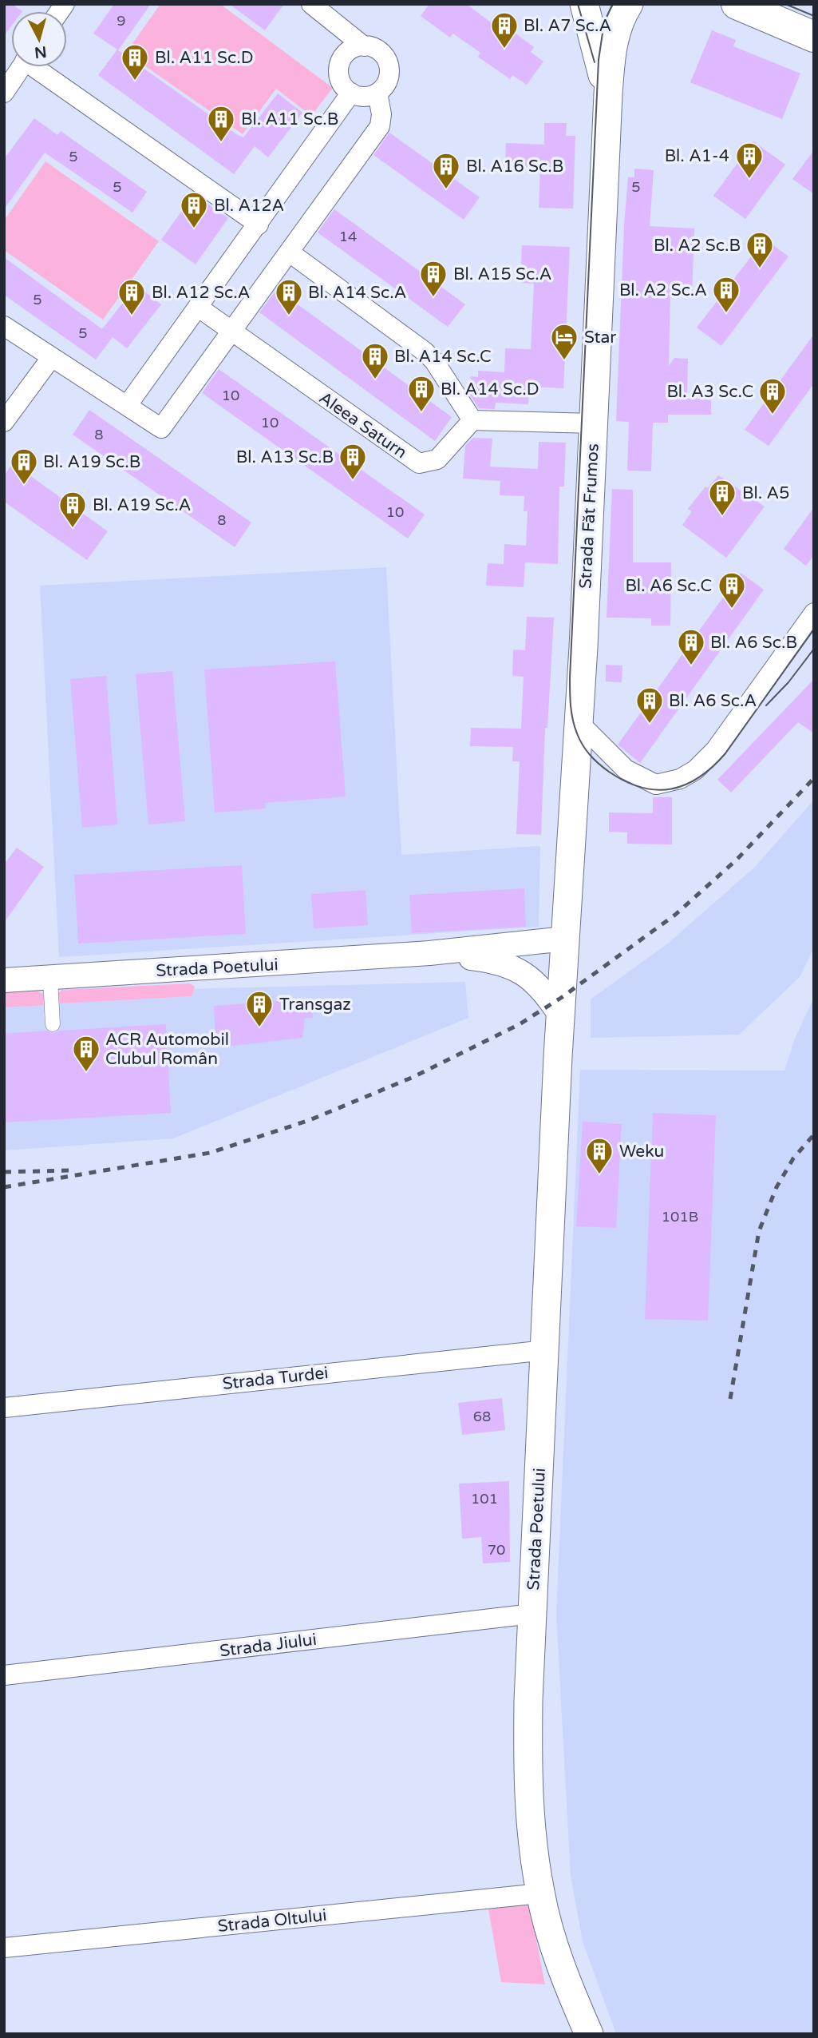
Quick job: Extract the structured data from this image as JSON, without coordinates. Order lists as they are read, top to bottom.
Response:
{
  "streets": {
    "main road": ["Strada Făt Frumos", "Strada Poetului"],
    "street": [
      "Aleea Saturn",
      "Strada Turdei",
      "Strada Jiului",
      "Strada Oltului"
    ]
  },
  "crossings": [
    ["Strada Făt Frumos", "Strada Poetului"],
    ["Strada Poetului", "Strada Turdei"],
    ["Strada Poetului", "Strada Jiului"],
    ["Strada Poetului", "Strada Oltului"]
  ],
  "places": {
    "building": [
      "Bl. A7 Sc.A",
      "Bl. A11 Sc.D",
      "Bl. A11 Sc.B",
      "Bl. A1-4",
      "Bl. A16 Sc.B",
      "Bl. A12A",
      "Bl. A2 Sc.B",
      "Bl. A15 Sc.A",
      "Bl. A2 Sc.A",
      "Bl. A12 Sc.A",
      "Bl. A14 Sc.A",
      "Bl. A14 Sc.C",
      "Bl. A14 Sc.D",
      "Bl. A3 Sc.C",
      "Bl. A13 Sc.B",
      "Bl. A19 Sc.B",
      "Bl. A5",
      "Bl. A19 Sc.A",
      "Bl. A6 Sc.C",
      "Bl. A6 Sc.B",
      "Bl. A6 Sc.A",
      "Transgaz",
      "ACR Automobil Clubul Român",
      "Weku"
    ],
    "hotel": ["Star"]
  },
  "house_numbers": [
    "9",
    "5",
    "5",
    "5",
    "14",
    "5",
    "5",
    "10",
    "10",
    "8",
    "10",
    "8",
    "101B",
    "68",
    "101",
    "70"
  ],
  "north": "bottom"
}
